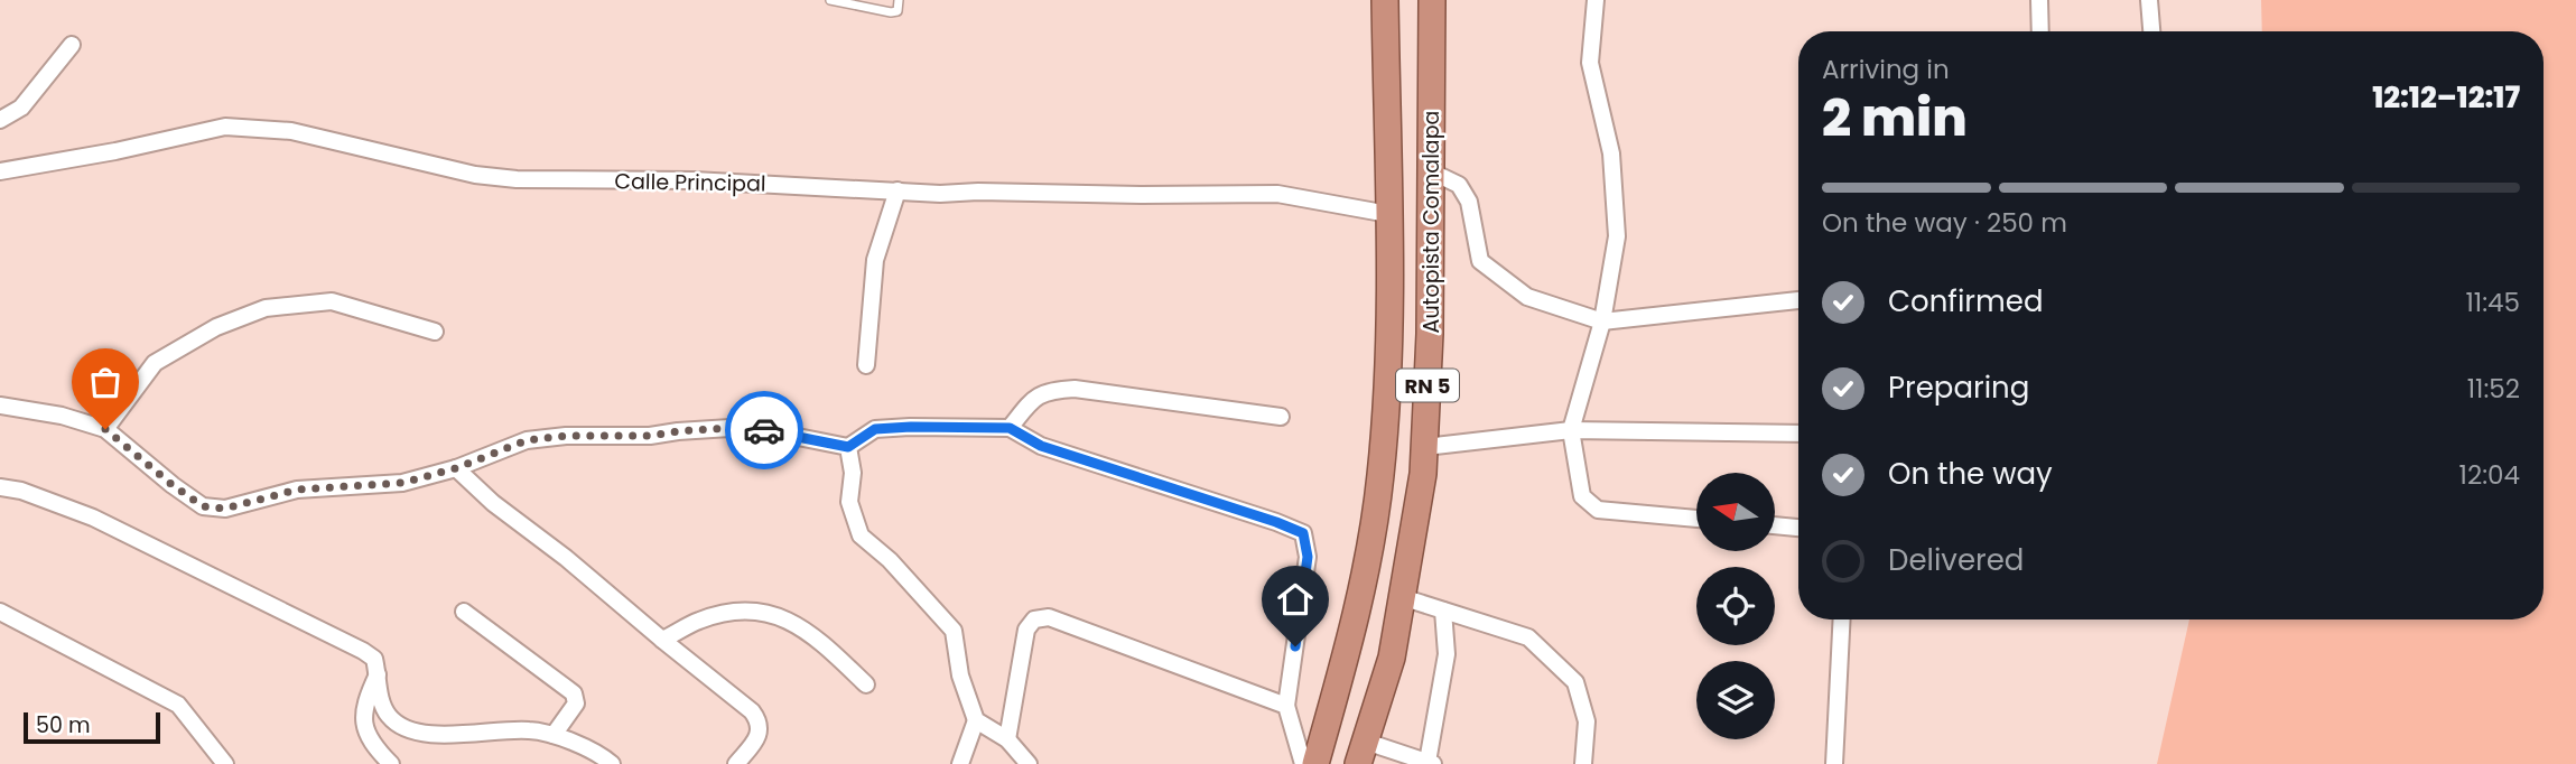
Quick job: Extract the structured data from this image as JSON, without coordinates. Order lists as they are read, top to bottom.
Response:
{
  "streets": {
    "highway": ["Autopista Comalapa", "RN 5"],
    "street": ["Calle Principal"]
  },
  "crossings": [
    ["Calle Principal", "Autopista Comalapa"]
  ],
  "scale_bar": "50 m",
  "north": "left",
  "page": {
    "heading": ["2 min", "Arriving in", "12:12–12:17"],
    "bar": "On the way · 250 m",
    "list": [
      ["Confirmed", "11:45"],
      ["Preparing", "11:52"],
      ["On the way", "12:04"],
      "Delivered"
    ],
    "scale": "50 m"
  }
}
